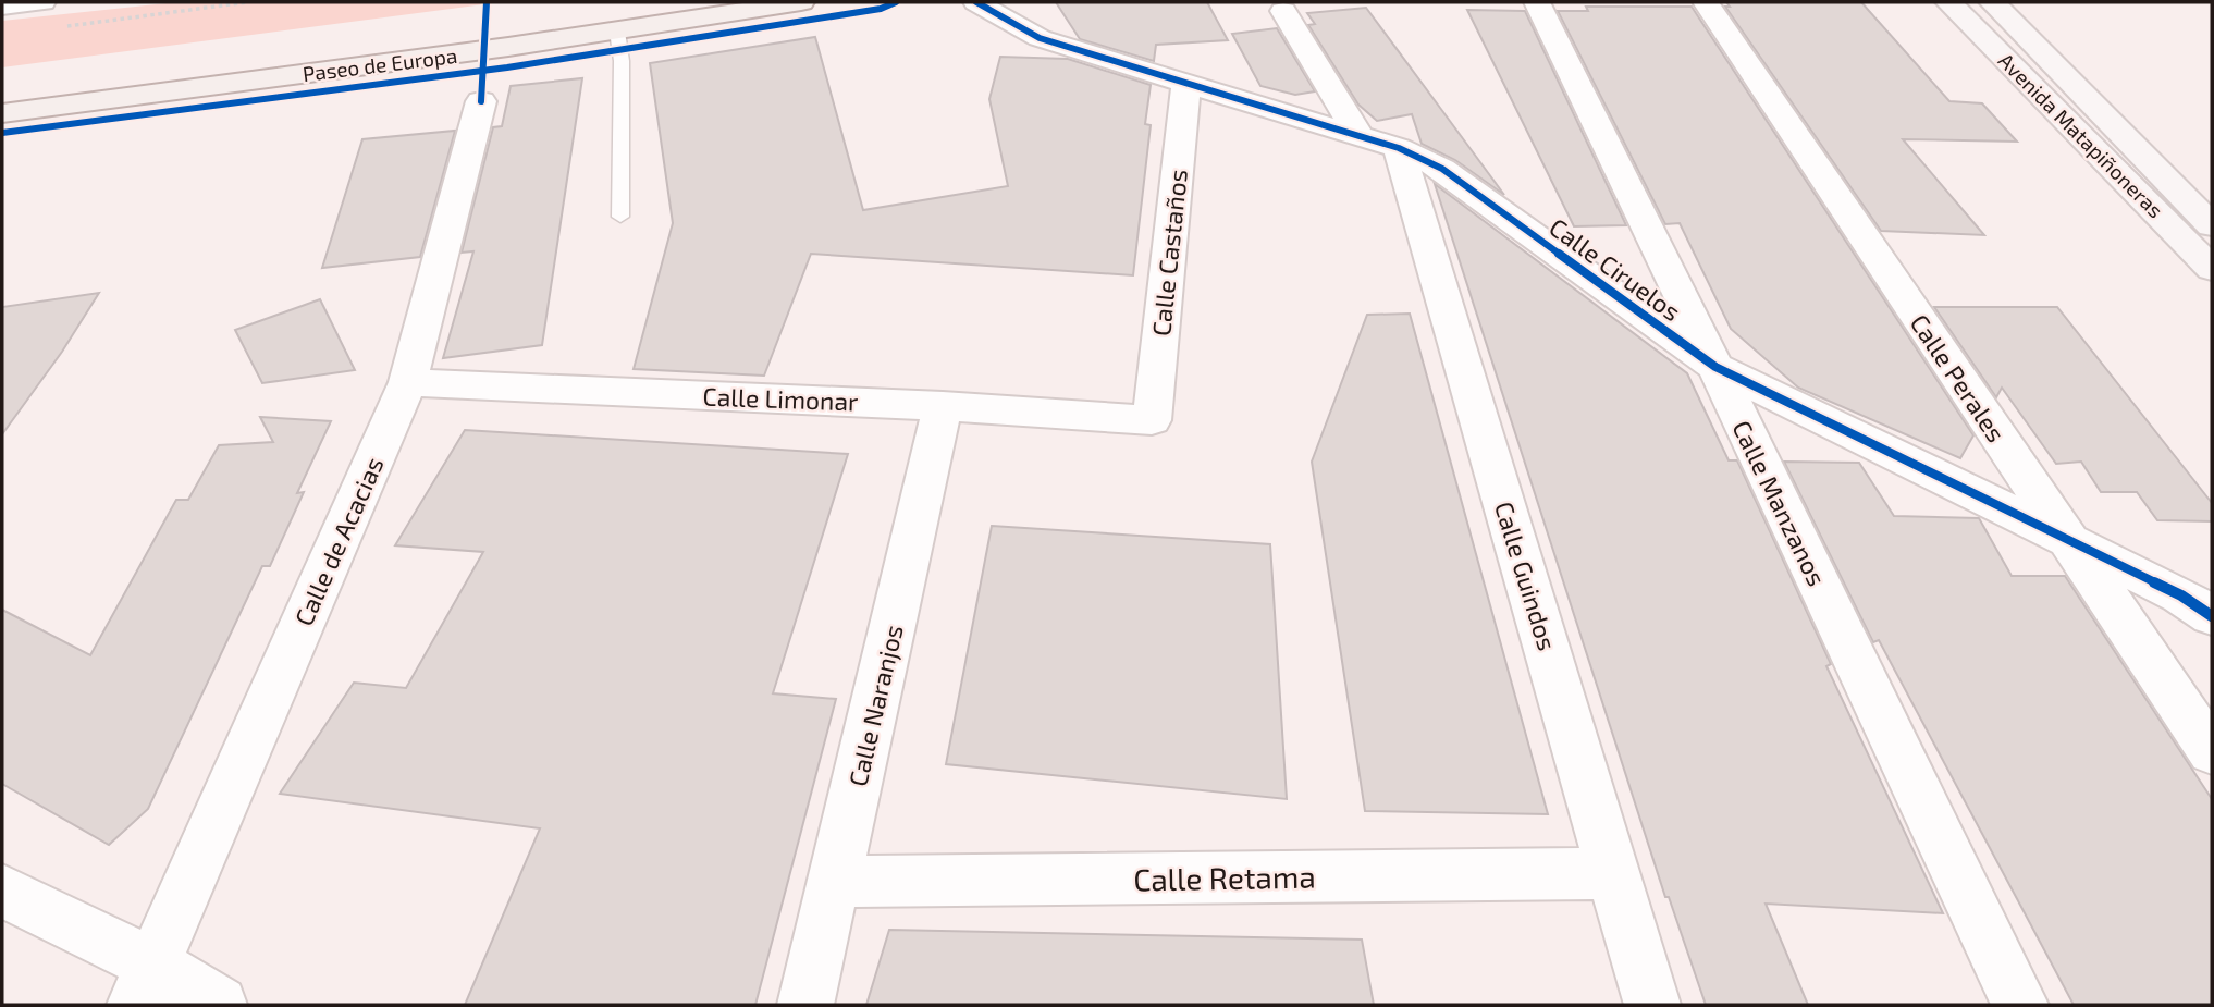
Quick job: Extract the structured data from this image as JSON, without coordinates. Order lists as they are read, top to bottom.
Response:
{
  "streets": {
    "main road": ["Paseo de Europa", "Avenida Matapiñoneras"],
    "street": [
      "Calle Castaños",
      "Calle Ciruelos",
      "Calle Perales",
      "Calle Limonar",
      "Calle Manzanos",
      "Calle de Acacias",
      "Calle Guindos",
      "Calle Naranjos",
      "Calle Retama"
    ]
  },
  "crossings": [
    ["Calle Castaños", "Calle Ciruelos"],
    ["Calle Castaños", "Calle Limonar"],
    ["Calle Ciruelos", "Calle Perales"],
    ["Calle Ciruelos", "Calle Manzanos"],
    ["Calle Ciruelos", "Calle Guindos"],
    ["Calle Limonar", "Calle de Acacias"],
    ["Calle Limonar", "Calle Naranjos"],
    ["Calle Guindos", "Calle Retama"],
    ["Calle Naranjos", "Calle Retama"]
  ]
}
